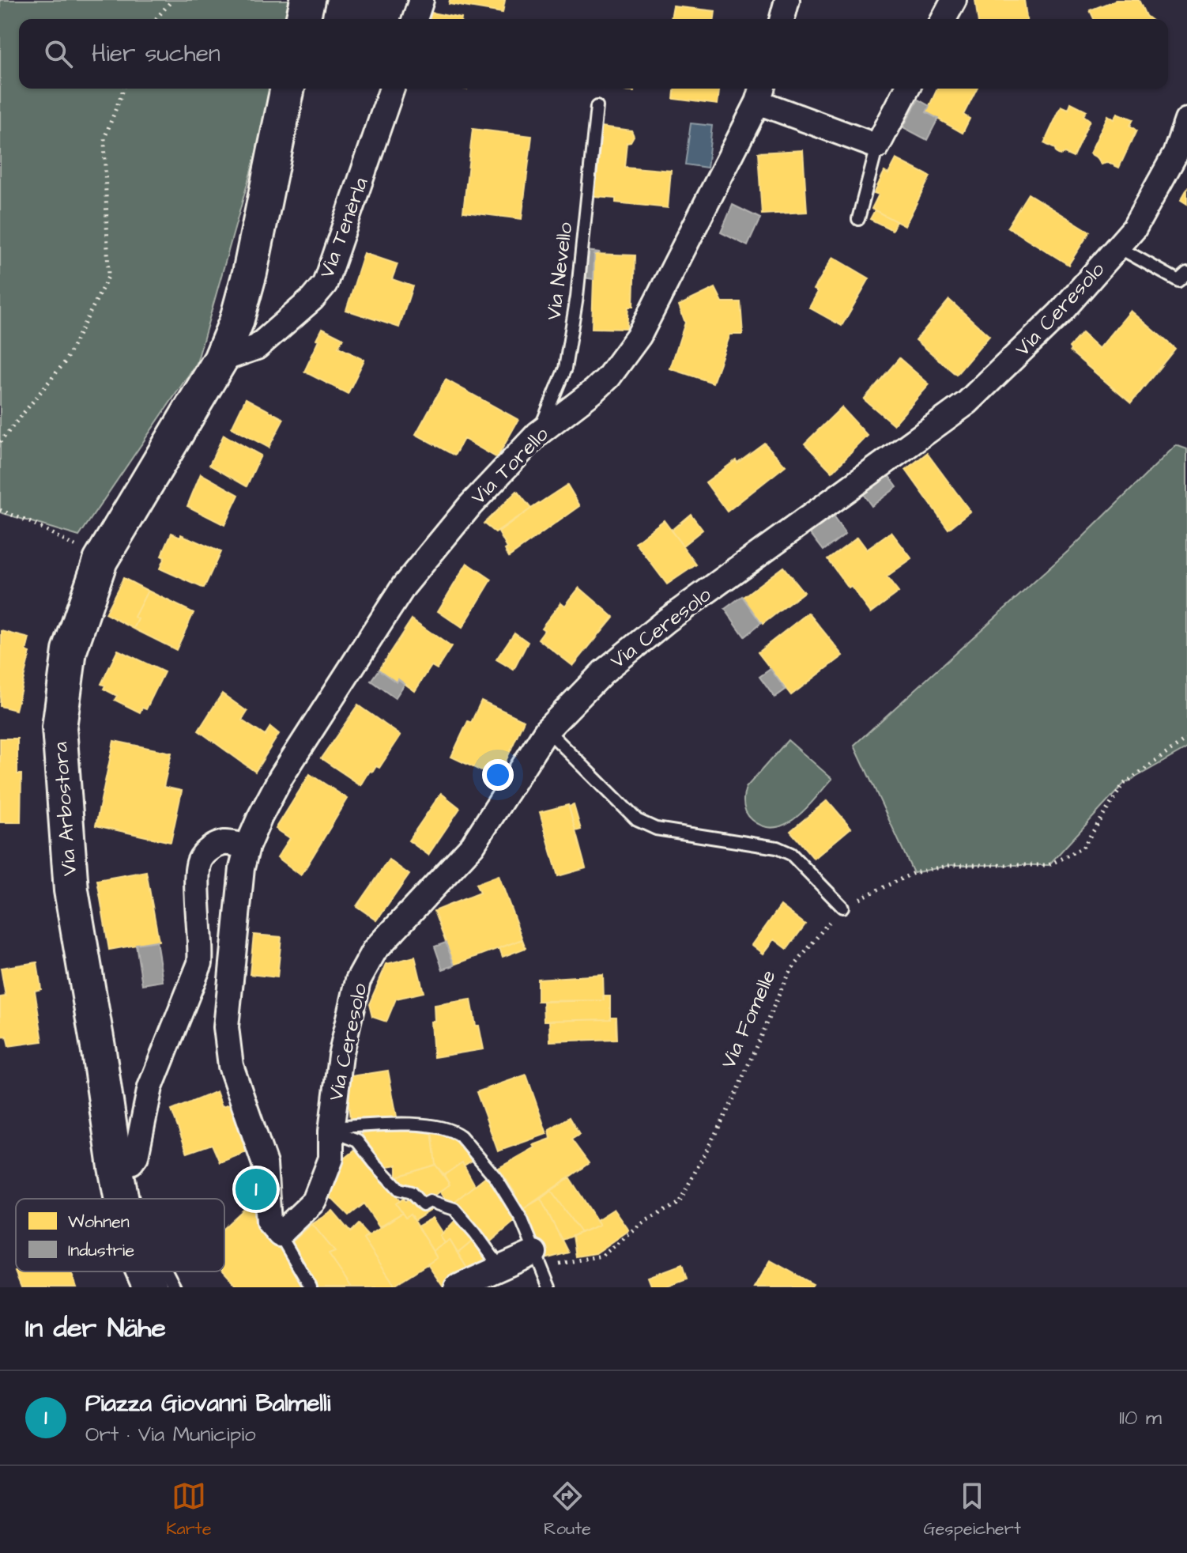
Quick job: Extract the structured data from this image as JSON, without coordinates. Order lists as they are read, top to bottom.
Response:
{
  "streets": {
    "street": [
      "Via Tenèrla",
      "Via Ceresolo",
      "Via Torello",
      "Via Arbostora"
    ],
    "lane": ["Via Nevello"],
    "path": ["Via Fomelle"]
  },
  "crossings": [
    ["Via Tenèrla", "Via Arbostora"],
    ["Via Nevello", "Via Torello"],
    ["Via Ceresolo", "Via Torello"]
  ],
  "legend": ["Wohnen", "Industrie"],
  "page": {
    "search": "Hier suchen",
    "pins": "1",
    "heading": "In der Nähe",
    "list": [
      {
        "mark": "1",
        "name": "Piazza Giovanni Balmelli",
        "note": "Ort · Via Municipio",
        "value": "110 m"
      }
    ],
    "nav": ["Karte", "Route", "Gespeichert"]
  }
}
